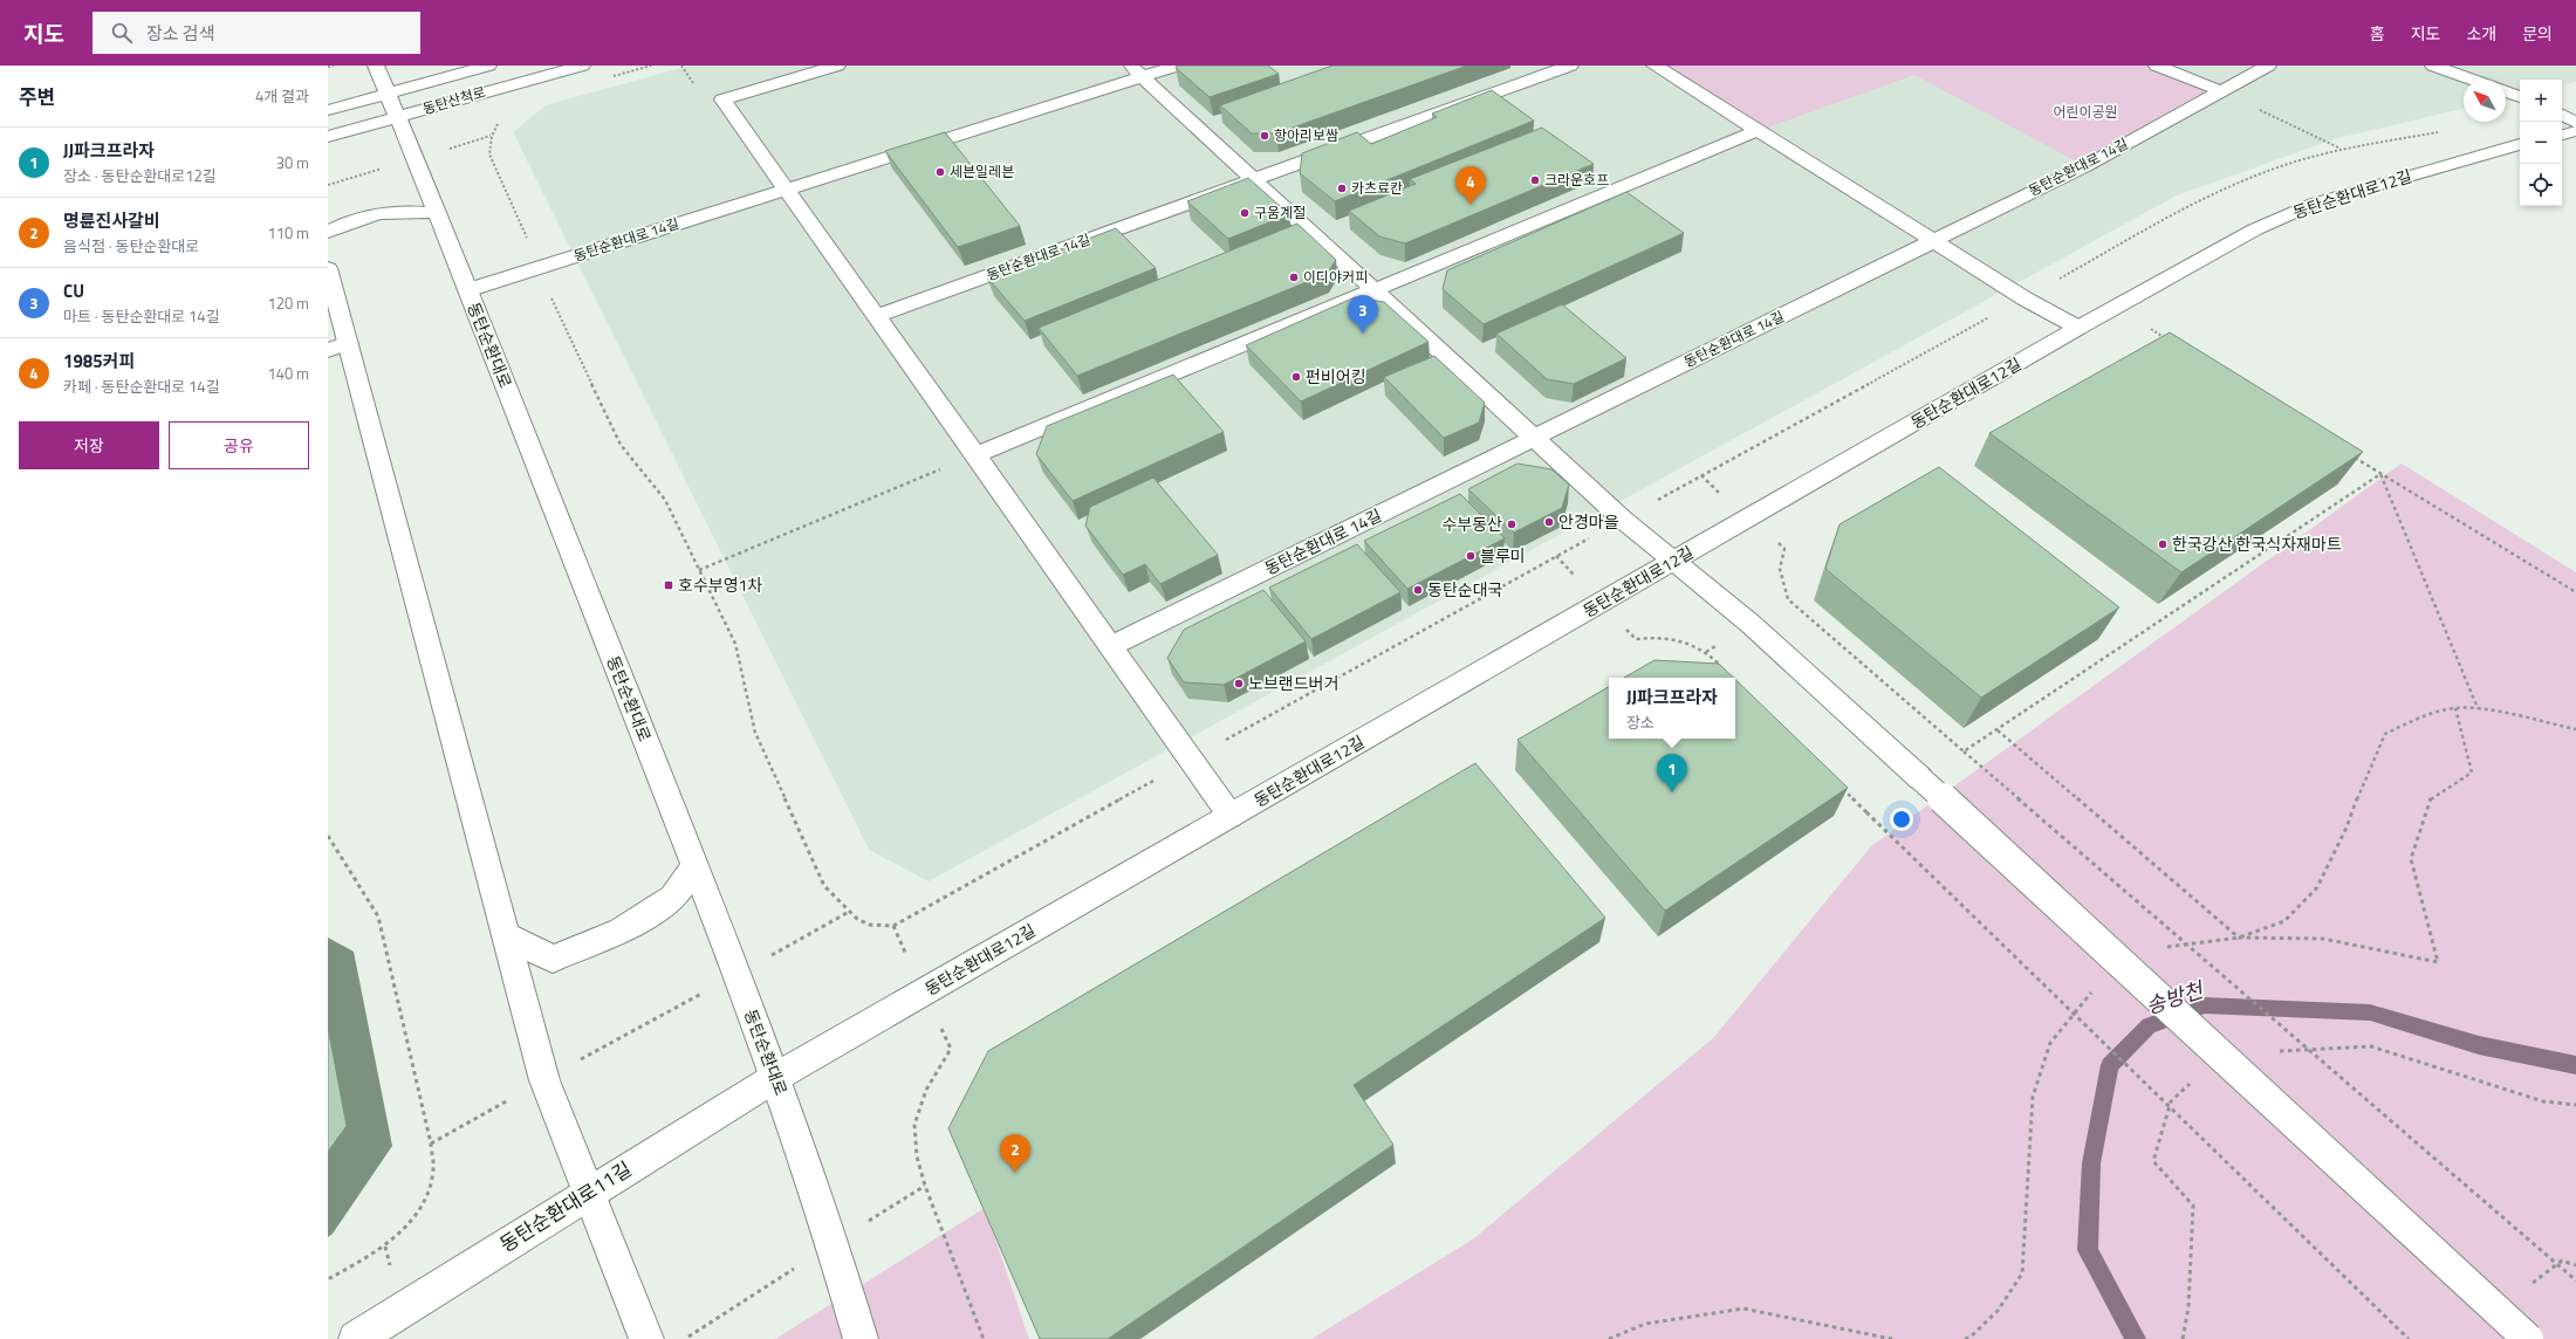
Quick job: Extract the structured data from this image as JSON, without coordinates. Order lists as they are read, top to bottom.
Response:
{
  "streets": {
    "street": [
      "동탄산척로",
      "동탄순환대로 14길",
      "동탄순환대로12길",
      "동탄순환대로",
      "동탄순환대로11길"
    ]
  },
  "crossings": [
    ["동탄산척로", "동탄순환대로"],
    ["동탄순환대로 14길", "동탄순환대로"],
    ["동탄순환대로12길", "동탄순환대로"],
    ["동탄순환대로12길", "동탄순환대로11길"],
    ["동탄순환대로", "동탄순환대로11길"]
  ],
  "water": ["송방천"],
  "parks": ["어린이공원"],
  "places": {
    "other": [
      "항아리보쌈",
      "세븐일레븐",
      "크라운호프",
      "카츠료칸",
      "구움계절",
      "이디야커피",
      "펀비어킹",
      "안경마을",
      "수부동산",
      "한국강산 한국식자재마트",
      "블루미",
      "동탄순대국",
      "노브랜드버거"
    ],
    "transit": ["호수부영1차"]
  },
  "north": "top left",
  "page": {
    "header": "지도",
    "search": "장소 검색",
    "nav": [
      "홈",
      "지도",
      "소개",
      "문의"
    ],
    "heading": ["주변", "4개 결과"],
    "map_buttons": ["+", "−"],
    "list": [
      {
        "mark": "1",
        "name": "JJ파크프라자",
        "note": "장소 · 동탄순환대로12길",
        "value": "30 m"
      },
      {
        "mark": "2",
        "name": "명륜진사갈비",
        "note": "음식점 · 동탄순환대로",
        "value": "110 m"
      },
      {
        "mark": "3",
        "name": "CU",
        "note": "마트 · 동탄순환대로 14길",
        "value": "120 m"
      },
      {
        "mark": "4",
        "name": "1985커피",
        "note": "카페 · 동탄순환대로 14길",
        "value": "140 m"
      }
    ],
    "pins": [
      "4",
      "3",
      "1",
      "2"
    ],
    "buttons": ["저장", "공유"],
    "popup": ["JJ파크프라자", "장소"]
  }
}
